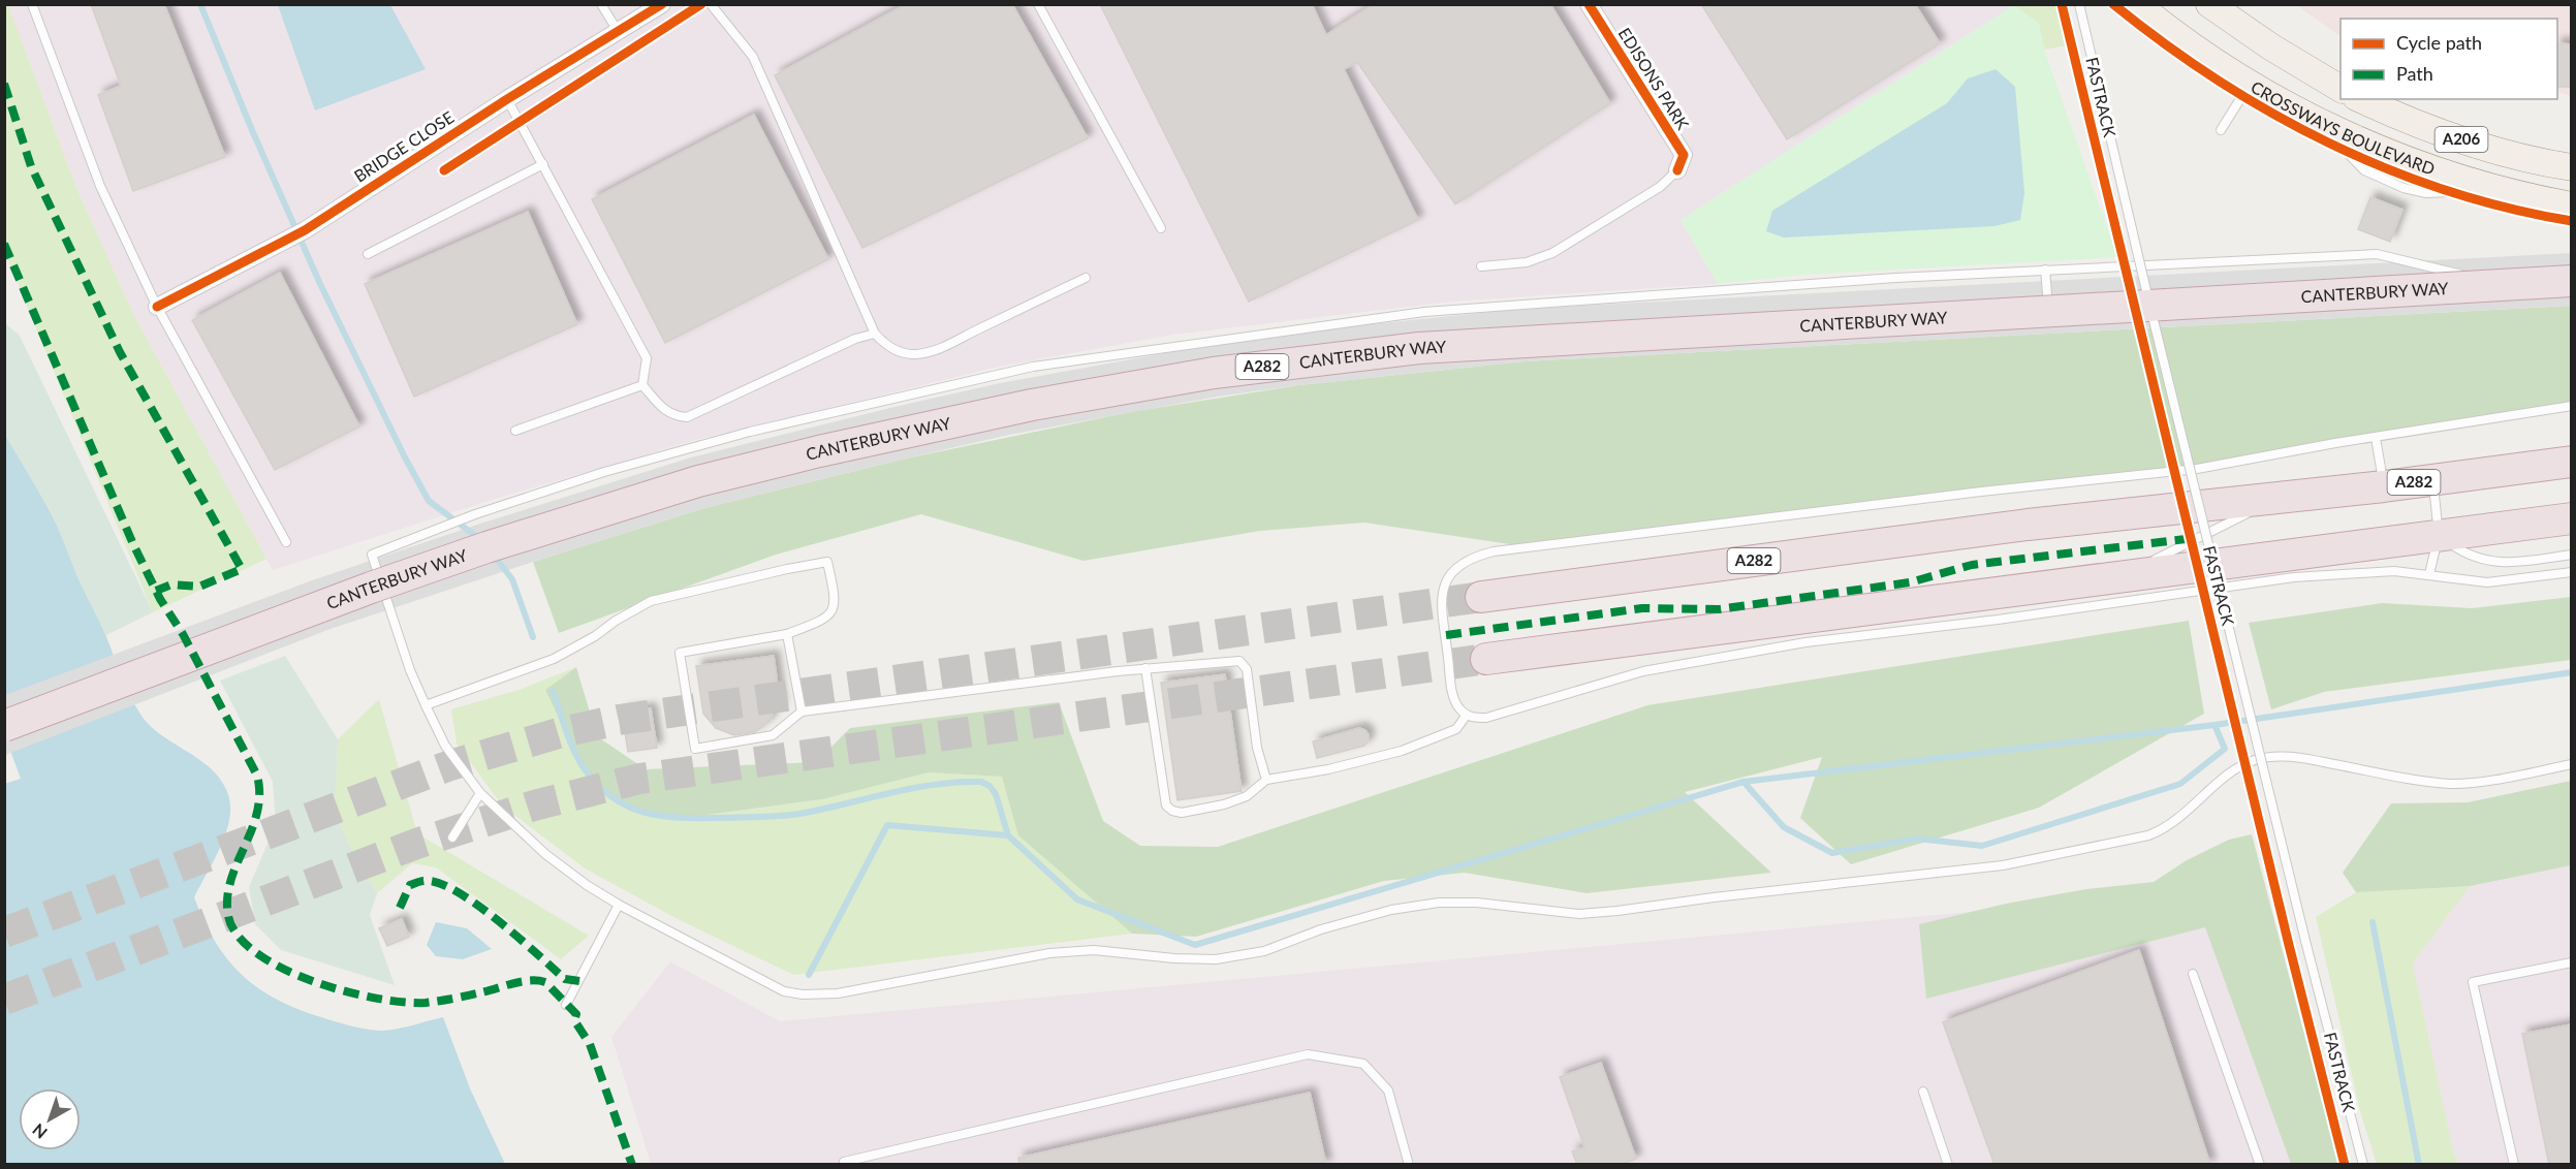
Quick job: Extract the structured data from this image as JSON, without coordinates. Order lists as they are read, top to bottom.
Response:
{
  "streets": {
    "highway": ["CANTERBURY WAY", "A282"],
    "main road": ["CROSSWAYS BOULEVARD", "A206"],
    "street": ["EDISONS PARK", "BRIDGE CLOSE"],
    "lane": ["FASTRACK"]
  },
  "legend": ["Cycle path", "Path"],
  "north": "bottom left"
}
